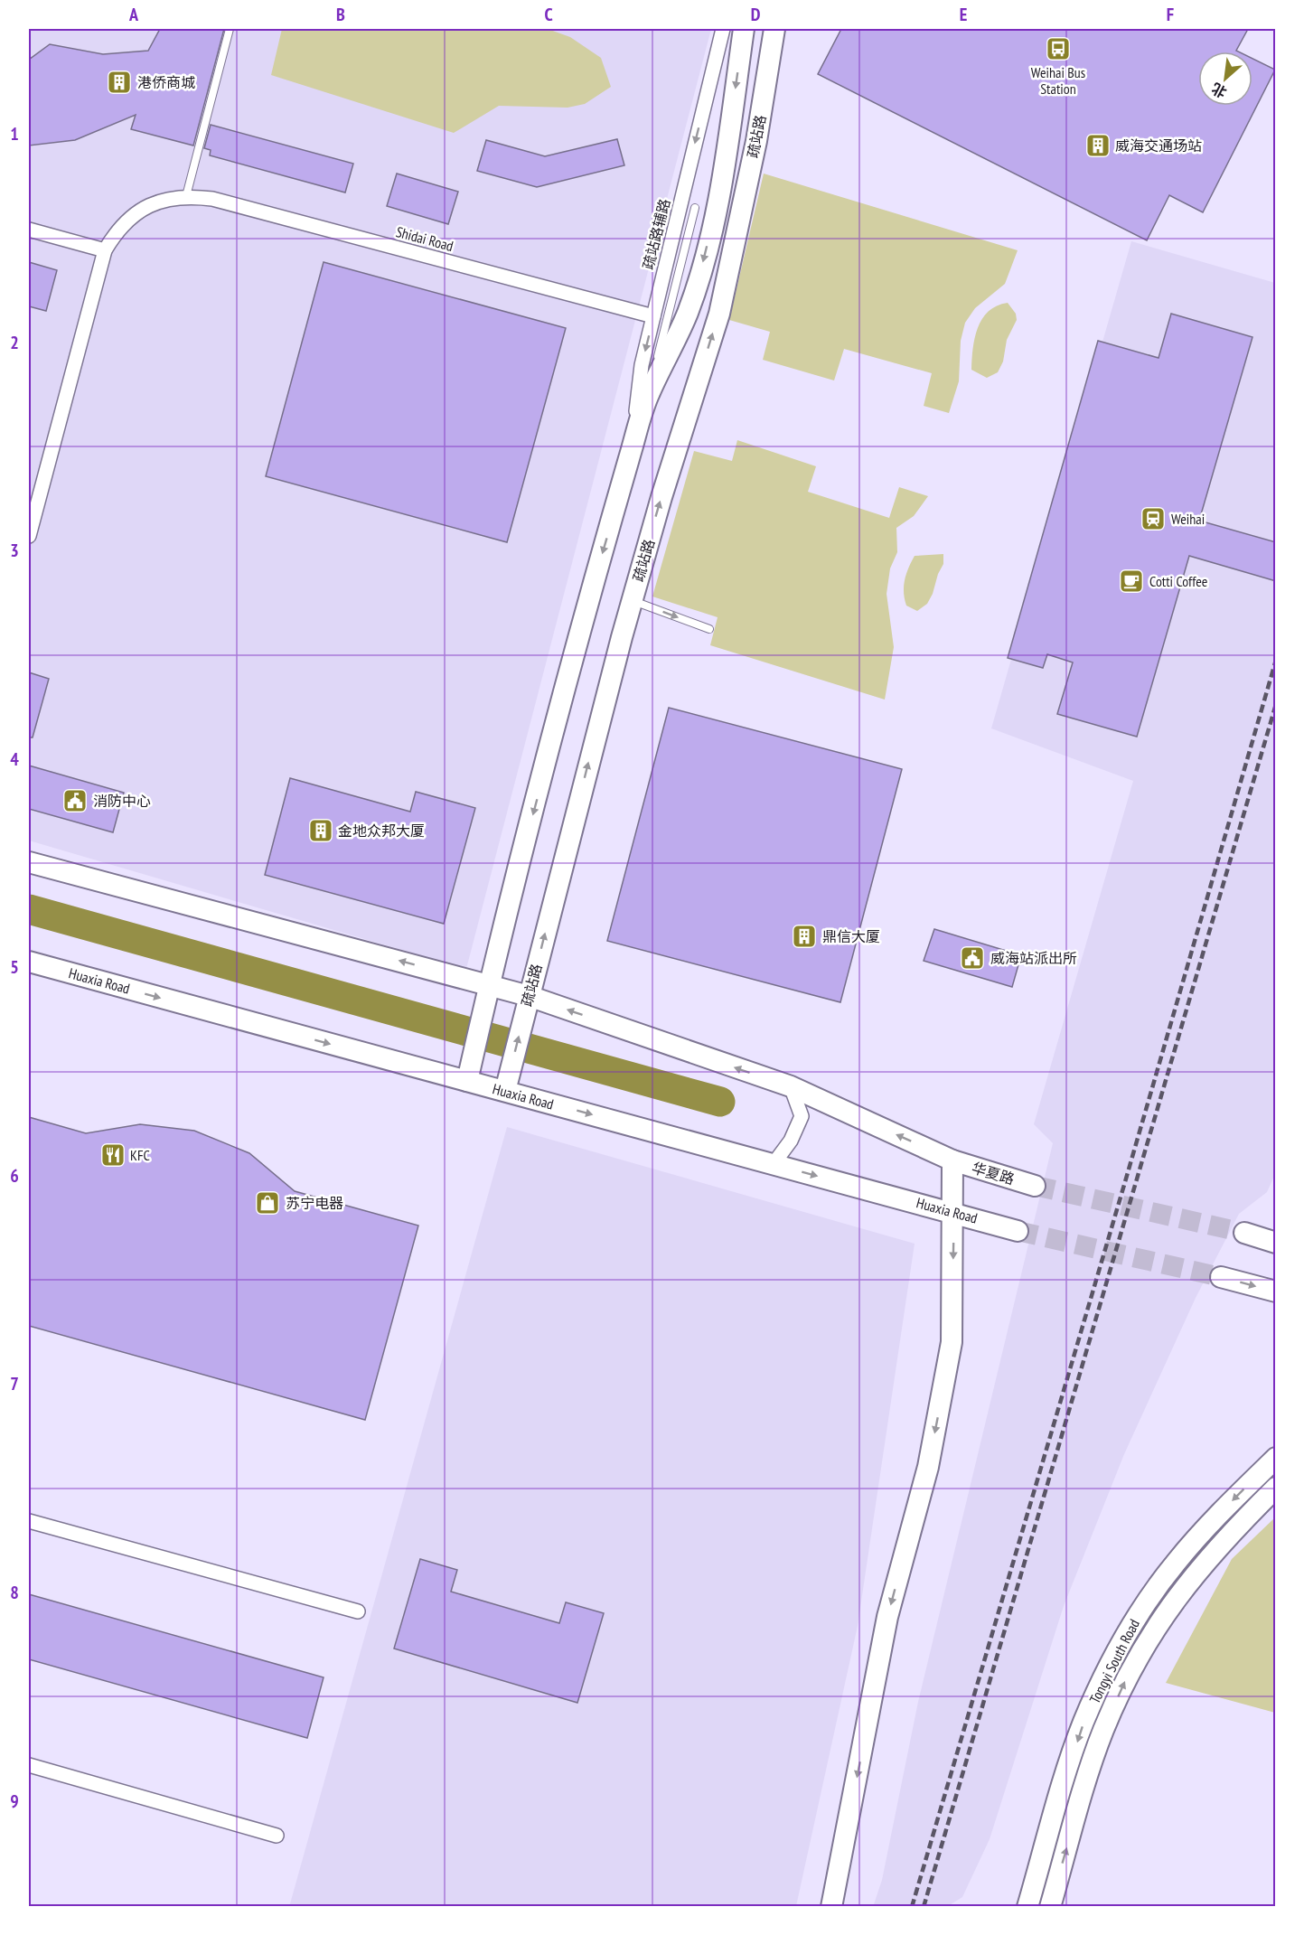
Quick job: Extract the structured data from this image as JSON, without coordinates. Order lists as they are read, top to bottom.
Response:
{
  "streets": {
    "main road": [
      "疏站路",
      "Huaxia Road",
      "华夏路",
      "Tongyi South Road"
    ],
    "street": ["疏站路辅路", "Shidai Road"]
  },
  "crossings": [
    ["疏站路", "疏站路辅路"],
    ["疏站路", "Huaxia Road"],
    ["疏站路辅路", "Shidai Road"]
  ],
  "one_way": ["疏站路辅路"],
  "places": {
    "bus stop": ["Weihai Bus Station"],
    "building": [
      "港侨商城",
      "威海交通场站",
      "金地众邦大厦",
      "鼎信大厦"
    ],
    "station": ["Weihai"],
    "cafe": ["Cotti Coffee"],
    "public building": ["消防中心", "威海站派出所"],
    "restaurant": ["KFC"],
    "shop": ["苏宁电器"]
  },
  "north": "bottom left",
  "grid": {
    "columns": [
      "A",
      "B",
      "C",
      "D",
      "E",
      "F"
    ],
    "rows": [
      "1",
      "2",
      "3",
      "4",
      "5",
      "6",
      "7",
      "8",
      "9"
    ]
  }
}
